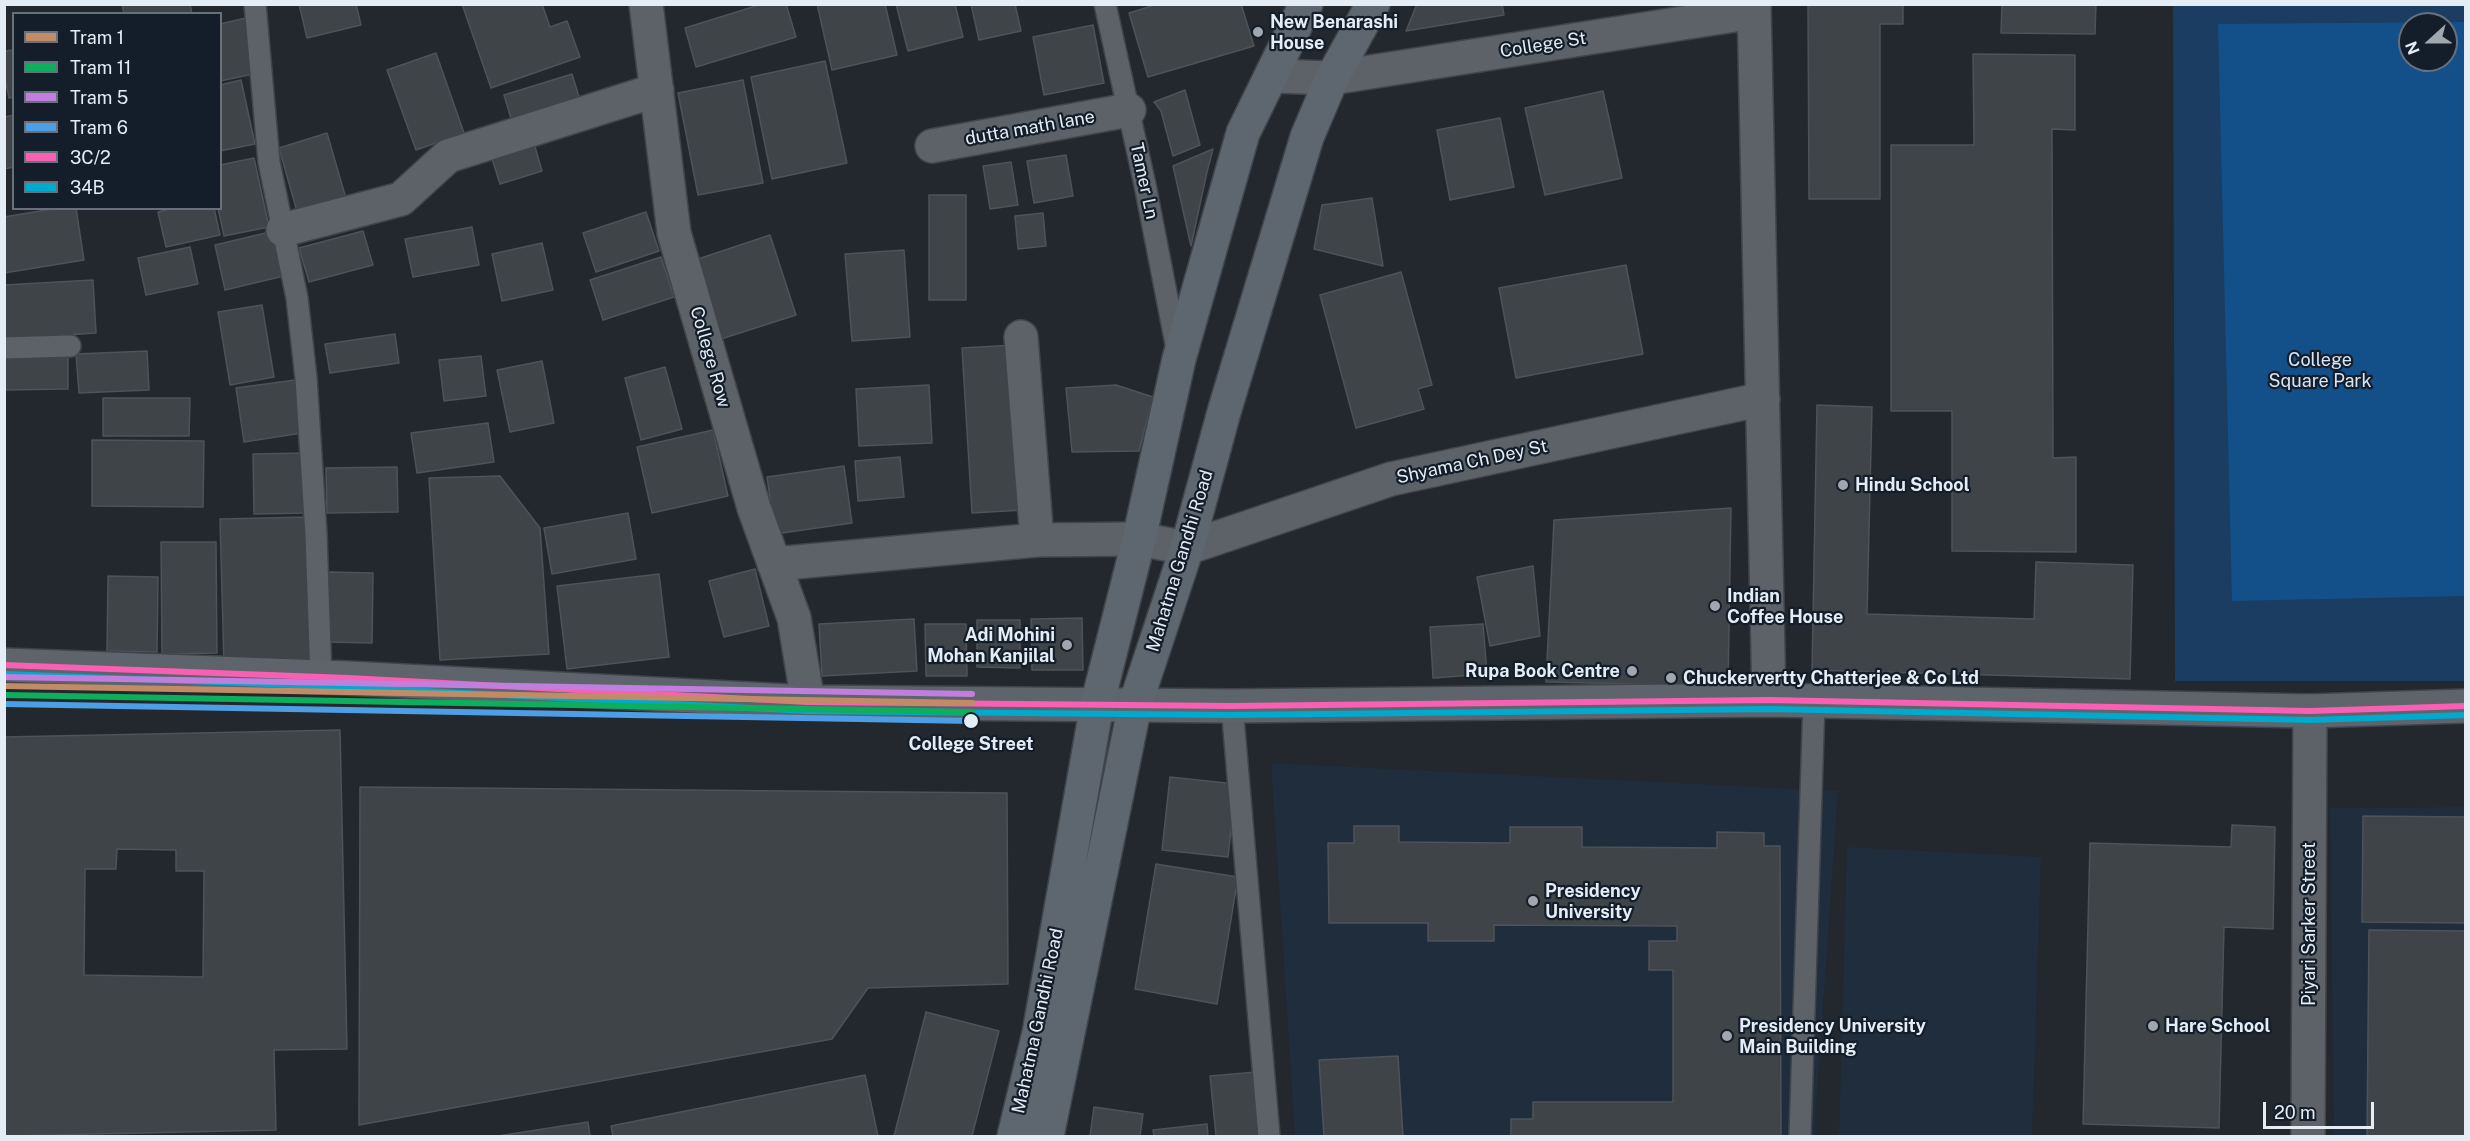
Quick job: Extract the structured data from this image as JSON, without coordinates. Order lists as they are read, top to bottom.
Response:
{
  "streets": {
    "main road": ["Mahatma Gandhi Road"],
    "street": [
      "College St",
      "dutta math lane",
      "College Row",
      "Shyama Ch Dey St",
      "Piyari Sarker Street"
    ],
    "lane": ["Tamer Ln"]
  },
  "crossings": [
    ["College St", "Mahatma Gandhi Road"],
    ["dutta math lane", "Tamer Ln"],
    ["Tamer Ln", "Mahatma Gandhi Road"],
    ["Shyama Ch Dey St", "Mahatma Gandhi Road"]
  ],
  "parks": ["College Square Park"],
  "places": [
    "New Benarashi House",
    "Hindu School",
    "Indian Coffee House",
    "Adi Mohini Mohan Kanjilal",
    "Rupa Book Centre",
    "Chuckervertty Chatterjee & Co Ltd",
    "College Street",
    "Presidency University",
    "Hare School",
    "Presidency University Main Building"
  ],
  "lines": [
    "transit line 3C/2",
    "transit line 34B",
    "tram line 5",
    "tram line 1",
    "tram line 11",
    "tram line 6"
  ],
  "legend": [
    "Tram 1",
    "Tram 11",
    "Tram 5",
    "Tram 6",
    "3C/2",
    "34B"
  ],
  "scale_bar": "20 m",
  "north": "left"
}
